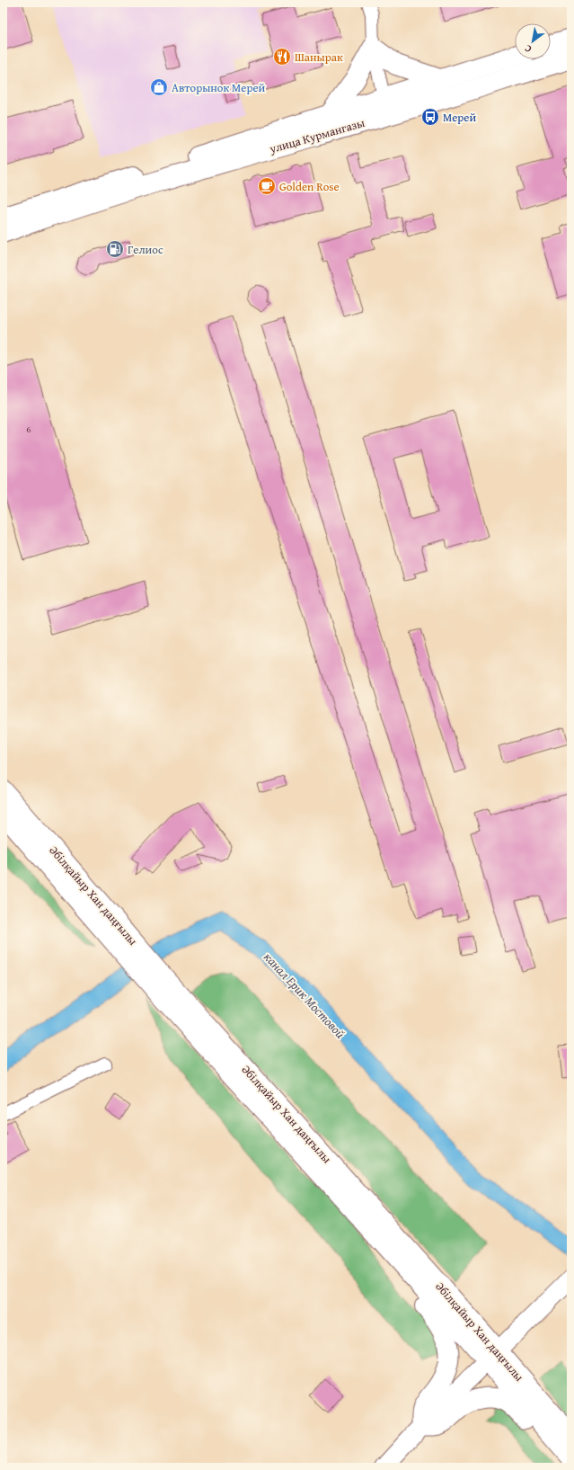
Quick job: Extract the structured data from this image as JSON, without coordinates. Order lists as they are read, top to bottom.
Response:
{
  "streets": {
    "main road": ["улица Курмангазы", "Әбілқайыр Хан даңғылы"]
  },
  "water": ["канал Ерик Мостовой"],
  "places": {
    "restaurant": ["Шанырак"],
    "shop": ["Авторынок Мерей"],
    "bus stop": ["Мерей"],
    "cafe": ["Golden Rose"],
    "fuel station": ["Гелиос"]
  },
  "house_numbers": ["6"],
  "north": "bottom left"
}
